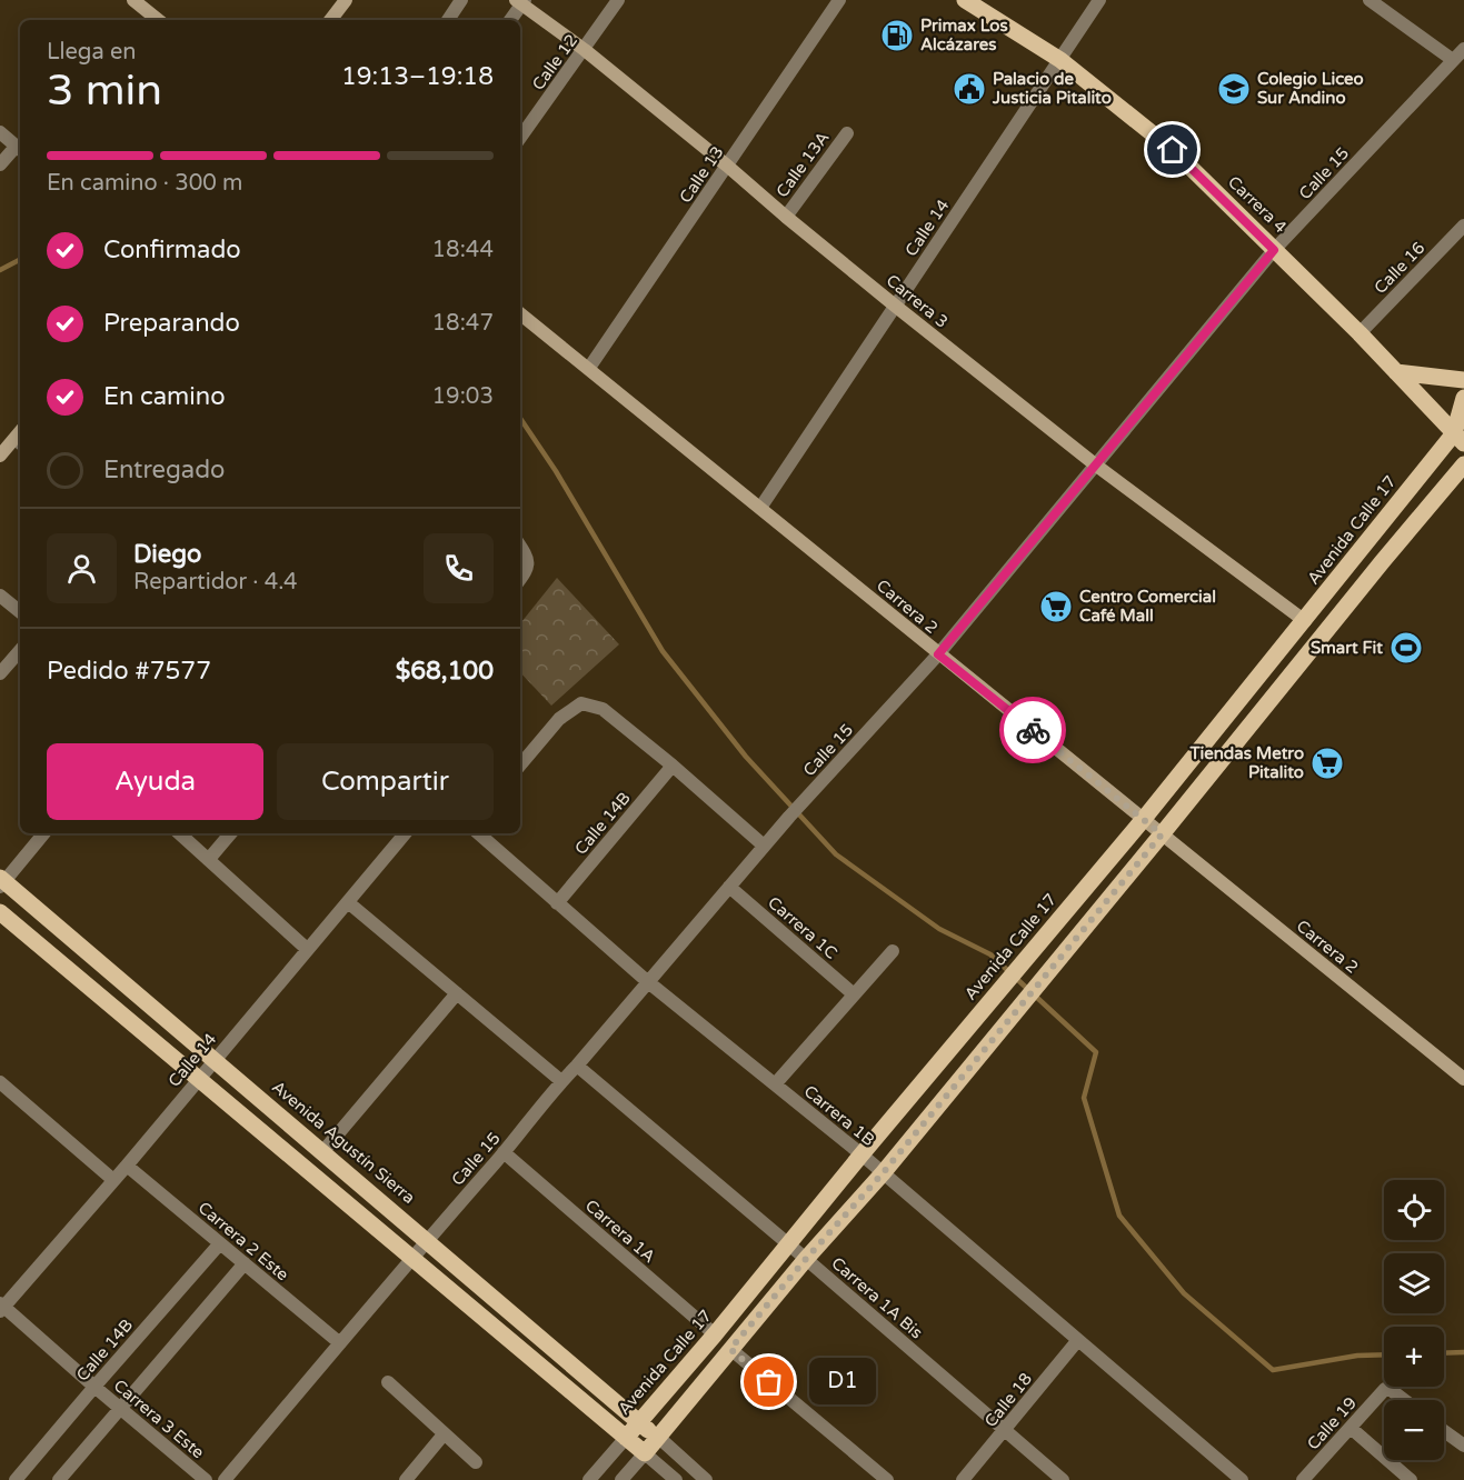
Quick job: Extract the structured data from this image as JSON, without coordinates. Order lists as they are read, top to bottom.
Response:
{
  "streets": {
    "main road": [
      "Carrera 4",
      "Carrera 3",
      "Avenida Calle 17",
      "Carrera 2",
      "Avenida Agustín Sierra"
    ],
    "street": [
      "Calle 12",
      "Calle 13A",
      "Calle 15",
      "Calle 13",
      "Calle 14",
      "Calle 16",
      "Calle 14B",
      "Carrera 1C",
      "Carrera 1B",
      "Carrera 1A",
      "Carrera 2 Este",
      "Carrera 1A Bis",
      "Calle 18",
      "Carrera 3 Este",
      "Calle 19"
    ]
  },
  "crossings": [
    ["Calle 12", "Carrera 3"],
    ["Calle 13A", "Carrera 3"],
    ["Calle 15", "Carrera 4"],
    ["Calle 15", "Carrera 3"],
    ["Calle 15", "Carrera 2"],
    ["Calle 15", "Carrera 1C"],
    ["Calle 15", "Carrera 1B"],
    ["Calle 15", "Avenida Agustín Sierra"],
    ["Calle 15", "Carrera 1A"],
    ["Calle 15", "Carrera 2 Este"],
    ["Calle 15", "Carrera 1A Bis"],
    ["Calle 13", "Carrera 3"],
    ["Calle 13", "Carrera 2"],
    ["Carrera 4", "Calle 14"],
    ["Carrera 4", "Calle 16"],
    ["Carrera 4", "Avenida Calle 17"],
    ["Calle 14", "Carrera 3"],
    ["Calle 14", "Carrera 2"],
    ["Calle 14", "Avenida Agustín Sierra"],
    ["Calle 14", "Carrera 2 Este"],
    ["Calle 14", "Carrera 3 Este"],
    ["Carrera 3", "Avenida Calle 17"],
    ["Avenida Calle 17", "Carrera 2"],
    ["Avenida Calle 17", "Carrera 1B"],
    ["Avenida Calle 17", "Avenida Agustín Sierra"],
    ["Avenida Calle 17", "Carrera 1A"],
    ["Avenida Calle 17", "Carrera 1A Bis"],
    ["Calle 14B", "Carrera 1B"],
    ["Calle 14B", "Carrera 2 Este"],
    ["Calle 14B", "Carrera 3 Este"],
    ["Carrera 1B", "Calle 18"],
    ["Carrera 1A Bis", "Calle 18"]
  ],
  "places": {
    "fuel station": ["Primax Los Alcázares"],
    "public building": ["Palacio de Justicia Pitalito"],
    "school or university": ["Colegio Liceo Sur Andino"],
    "supermarket": ["Centro Comercial Café Mall", "Tiendas Metro Pitalito"],
    "sports": ["Smart Fit"],
    "other": ["D1"]
  },
  "page": {
    "heading": ["3 min", "Llega en", "19:13–19:18"],
    "panel": [
      "Diego",
      "Repartidor · 4.4",
      "Pedido #7577",
      "$68,100"
    ],
    "bar": "En camino · 300 m",
    "list": [
      ["Confirmado", "18:44"],
      ["Preparando", "18:47"],
      ["En camino", "19:03"],
      "Entregado"
    ],
    "buttons": ["Ayuda", "Compartir"],
    "map_buttons": ["+", "−"],
    "bubble": "D1"
  }
}
